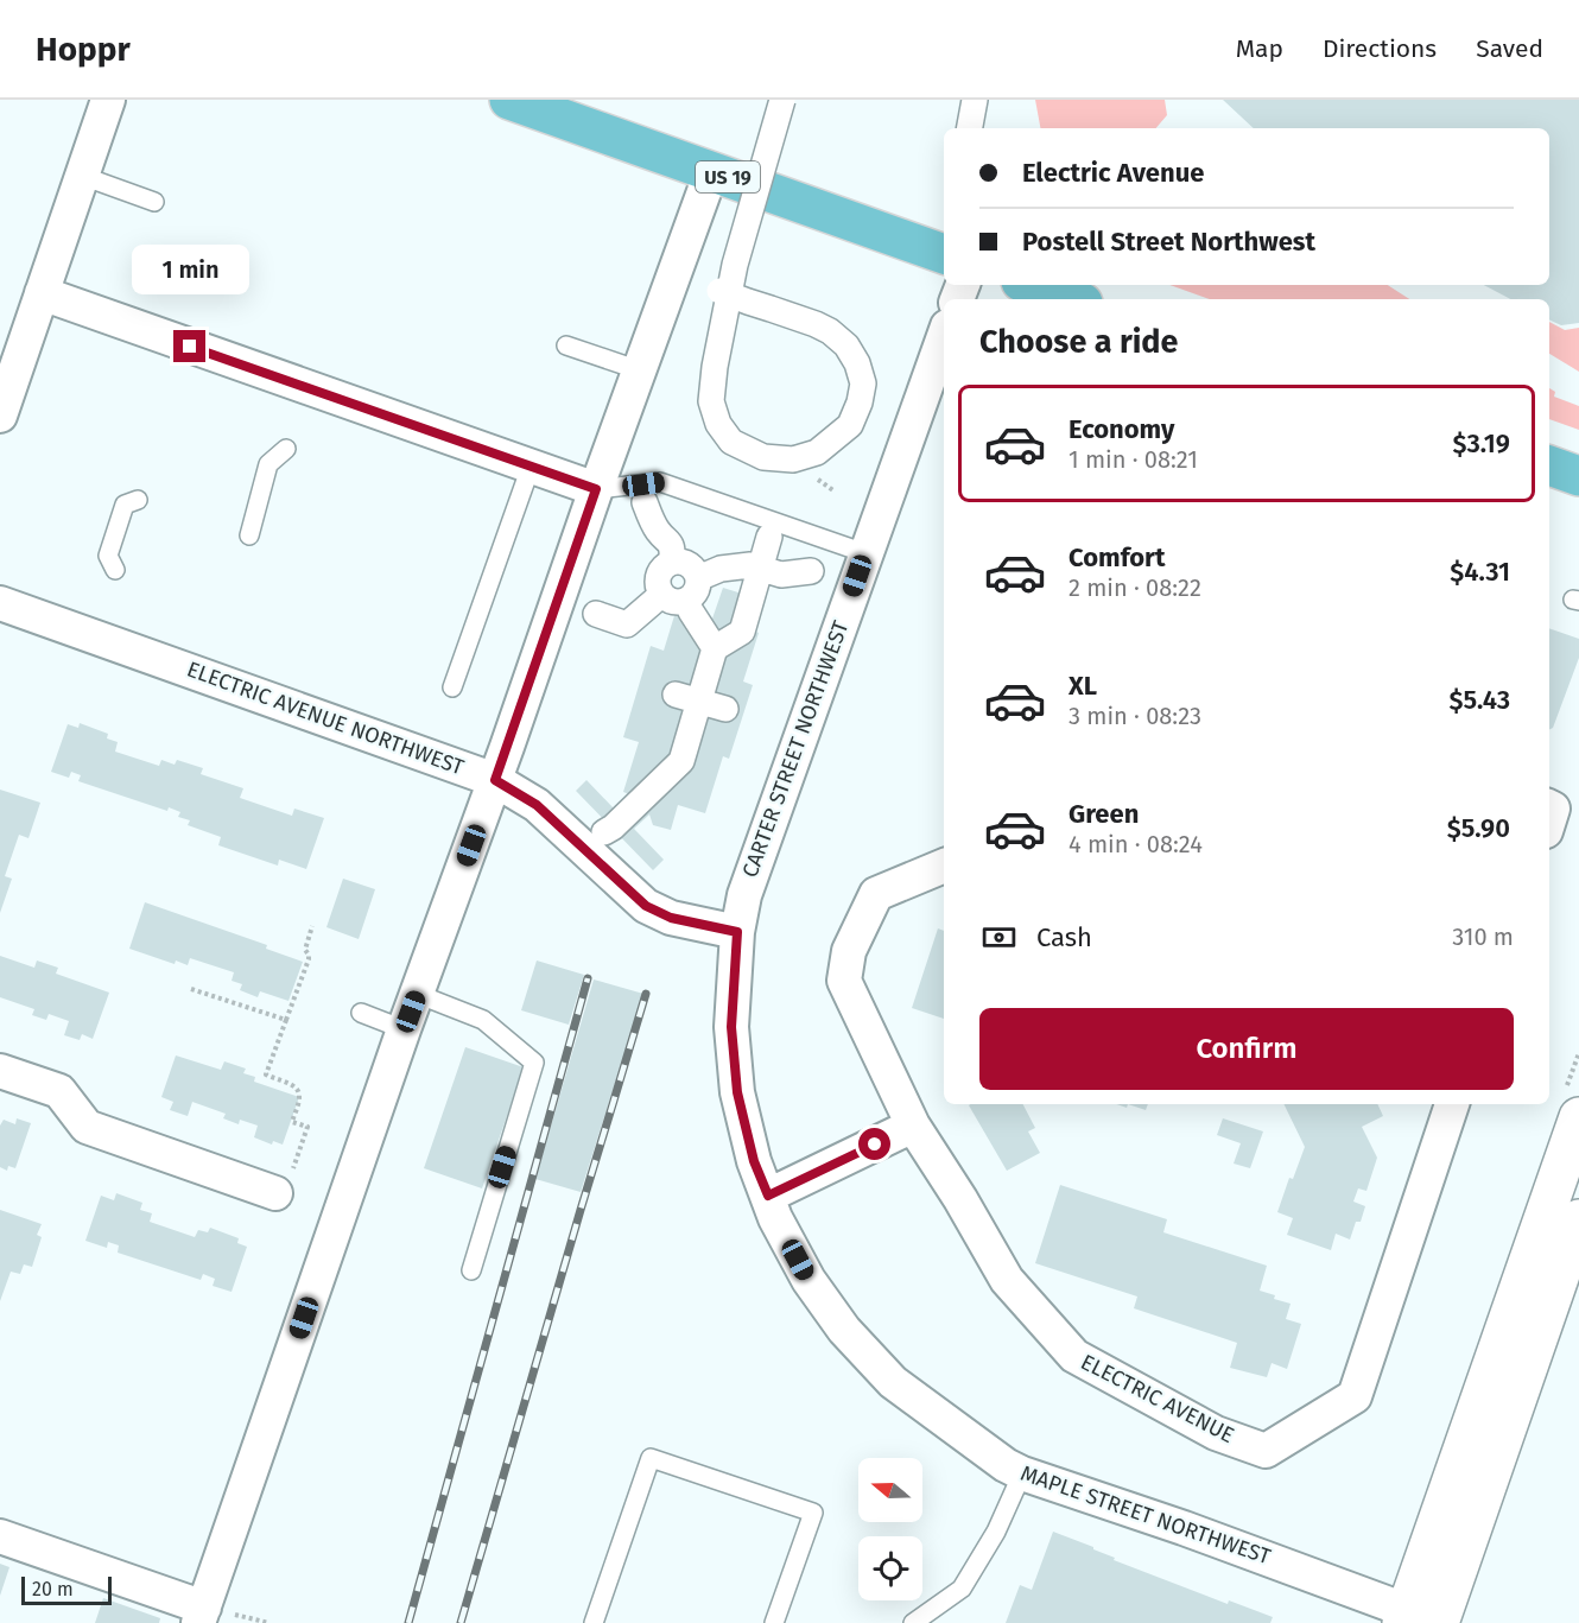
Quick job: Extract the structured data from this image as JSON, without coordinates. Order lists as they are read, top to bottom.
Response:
{
  "streets": {
    "main road": ["US 19"],
    "street": [
      "ELECTRIC AVENUE NORTHWEST",
      "CARTER STREET NORTHWEST",
      "ELECTRIC AVENUE",
      "MAPLE STREET NORTHWEST"
    ]
  },
  "crossings": [
    ["ELECTRIC AVENUE NORTHWEST", "CARTER STREET NORTHWEST"],
    ["ELECTRIC AVENUE NORTHWEST", "MAPLE STREET NORTHWEST"],
    ["CARTER STREET NORTHWEST", "MAPLE STREET NORTHWEST"]
  ],
  "scale_bar": "20 m",
  "north": "left",
  "page": {
    "header": "Hoppr",
    "nav": ["Map", "Directions", "Saved"],
    "banner": ["Electric Avenue", "Postell Street Northwest"],
    "bubble": "1 min",
    "heading": "Choose a ride",
    "list": [
      {
        "name": "Economy",
        "note": "1 min · 08:21",
        "value": "$3.19"
      },
      {
        "name": "Comfort",
        "note": "2 min · 08:22",
        "value": "$4.31"
      },
      {
        "name": "XL",
        "note": "3 min · 08:23",
        "value": "$5.43"
      },
      {
        "name": "Green",
        "note": "4 min · 08:24",
        "value": "$5.90"
      }
    ],
    "pay": ["Cash", "310 m"],
    "buttons": "Confirm",
    "scale": "20 m"
  }
}
